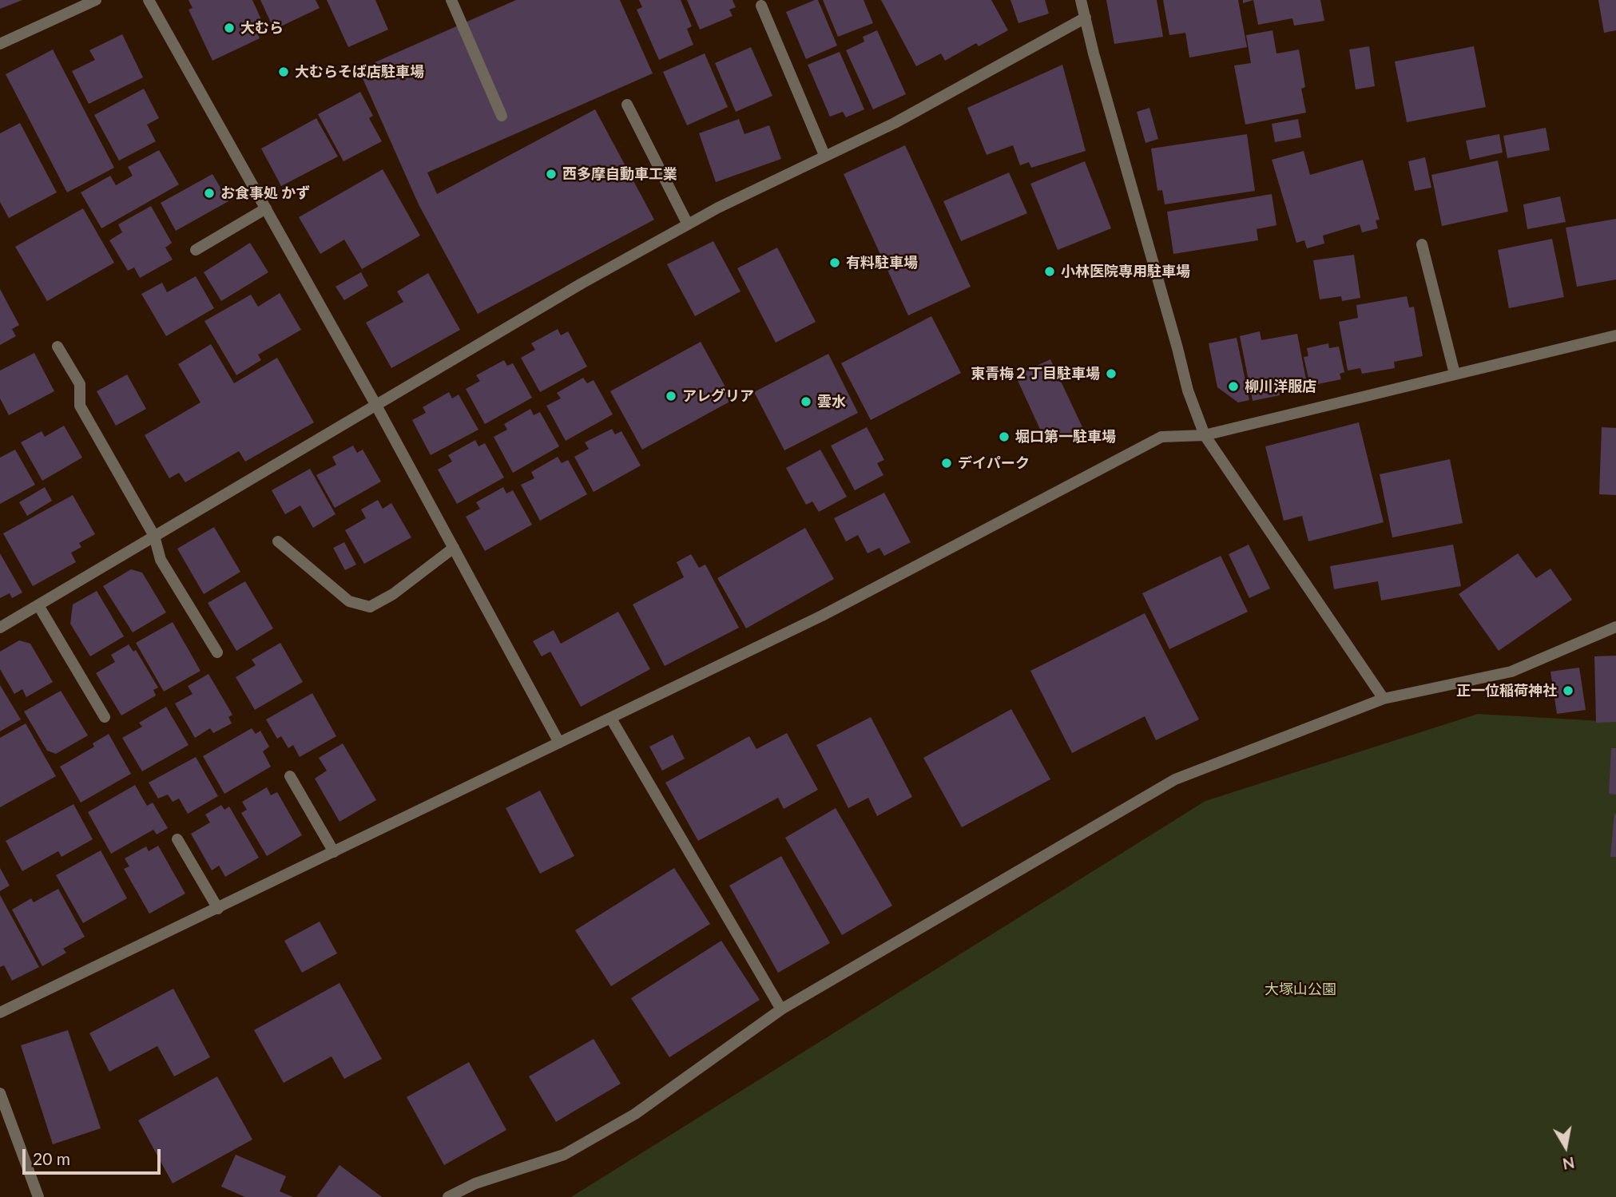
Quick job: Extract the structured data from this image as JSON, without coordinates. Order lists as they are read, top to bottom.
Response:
{
  "parks": ["大塚山公園"],
  "places": [
    "大むら",
    "大むらそば店駐車場",
    "西多摩自動車工業",
    "お食事処 かず",
    "有料駐車場",
    "小林医院専用駐車場",
    "東青梅２丁目駐車場",
    "柳川洋服店",
    "アレグリア",
    "雲水",
    "堀口第一駐車場",
    "デイパーク",
    "正一位稲荷神社"
  ],
  "scale_bar": "20 m",
  "north": "bottom"
}
